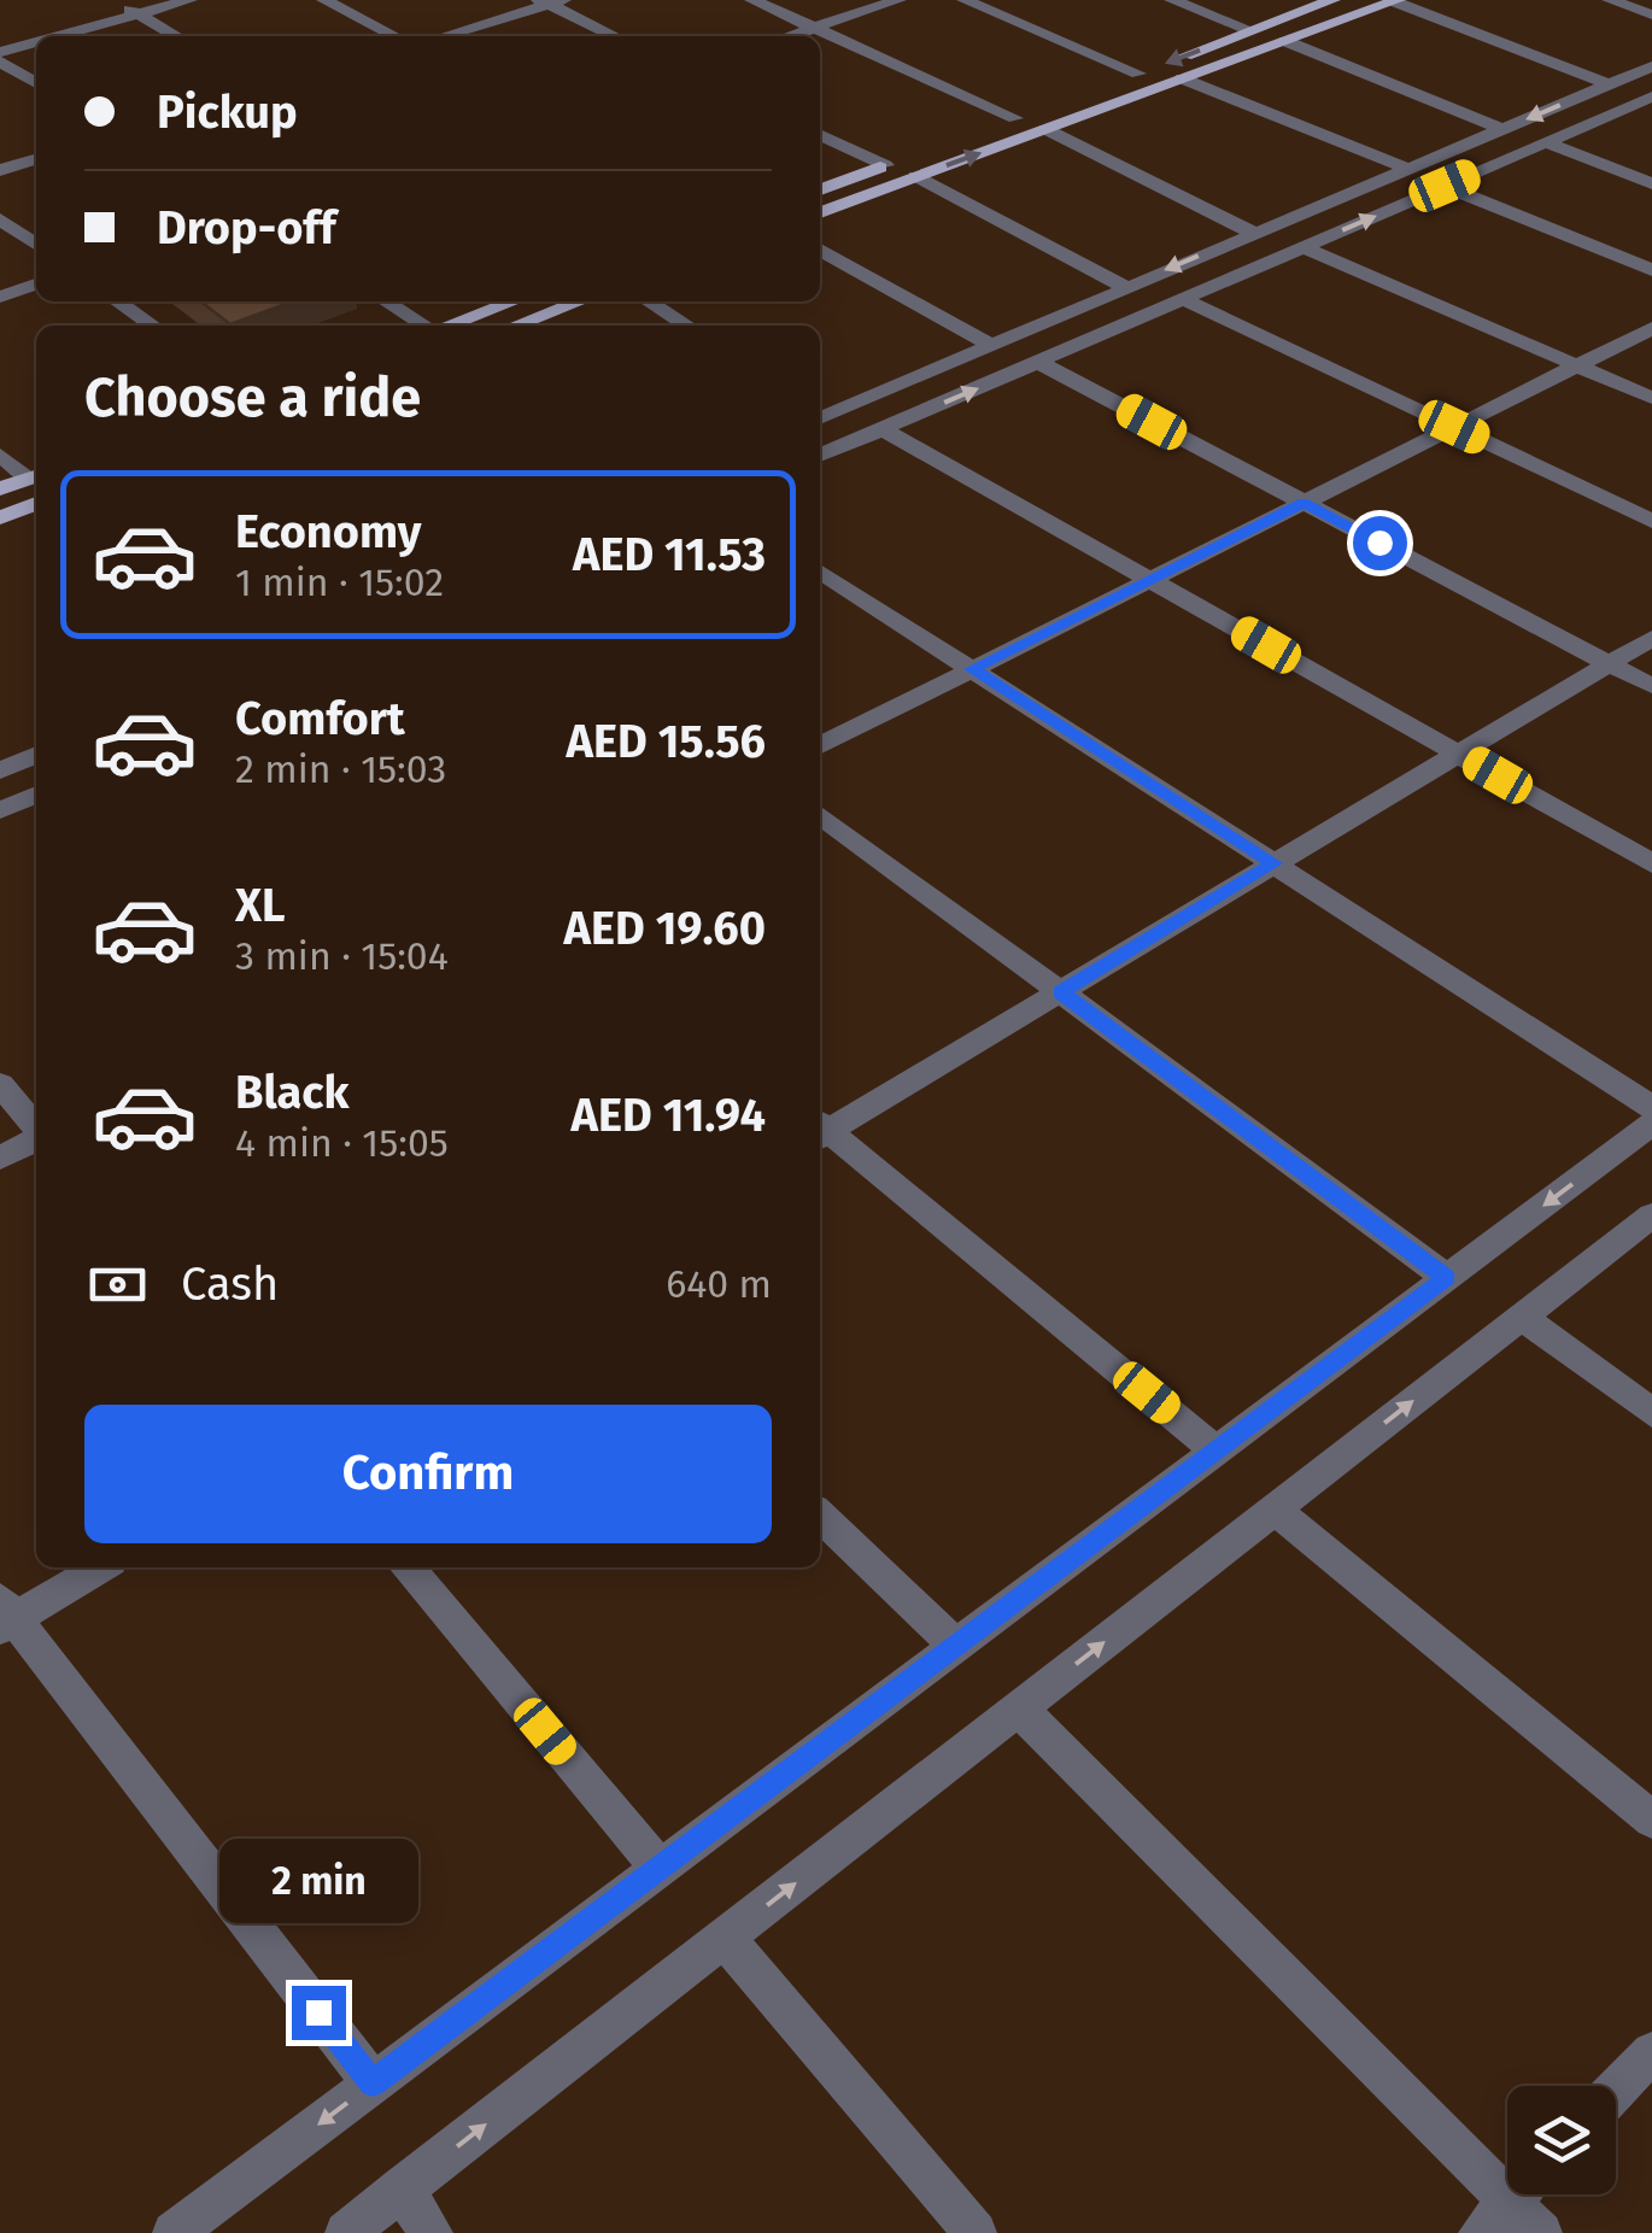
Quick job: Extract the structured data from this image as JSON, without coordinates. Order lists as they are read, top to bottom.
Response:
{
  "page": {
    "banner": ["Pickup", "Drop-off"],
    "heading": "Choose a ride",
    "list": [
      {
        "name": "Economy",
        "note": "1 min · 15:02",
        "value": "AED 11.53"
      },
      {
        "name": "Comfort",
        "note": "2 min · 15:03",
        "value": "AED 15.56"
      },
      {
        "name": "XL",
        "note": "3 min · 15:04",
        "value": "AED 19.60"
      },
      {
        "name": "Black",
        "note": "4 min · 15:05",
        "value": "AED 11.94"
      }
    ],
    "pay": ["Cash", "640 m"],
    "buttons": "Confirm",
    "bubble": "2 min"
  }
}
